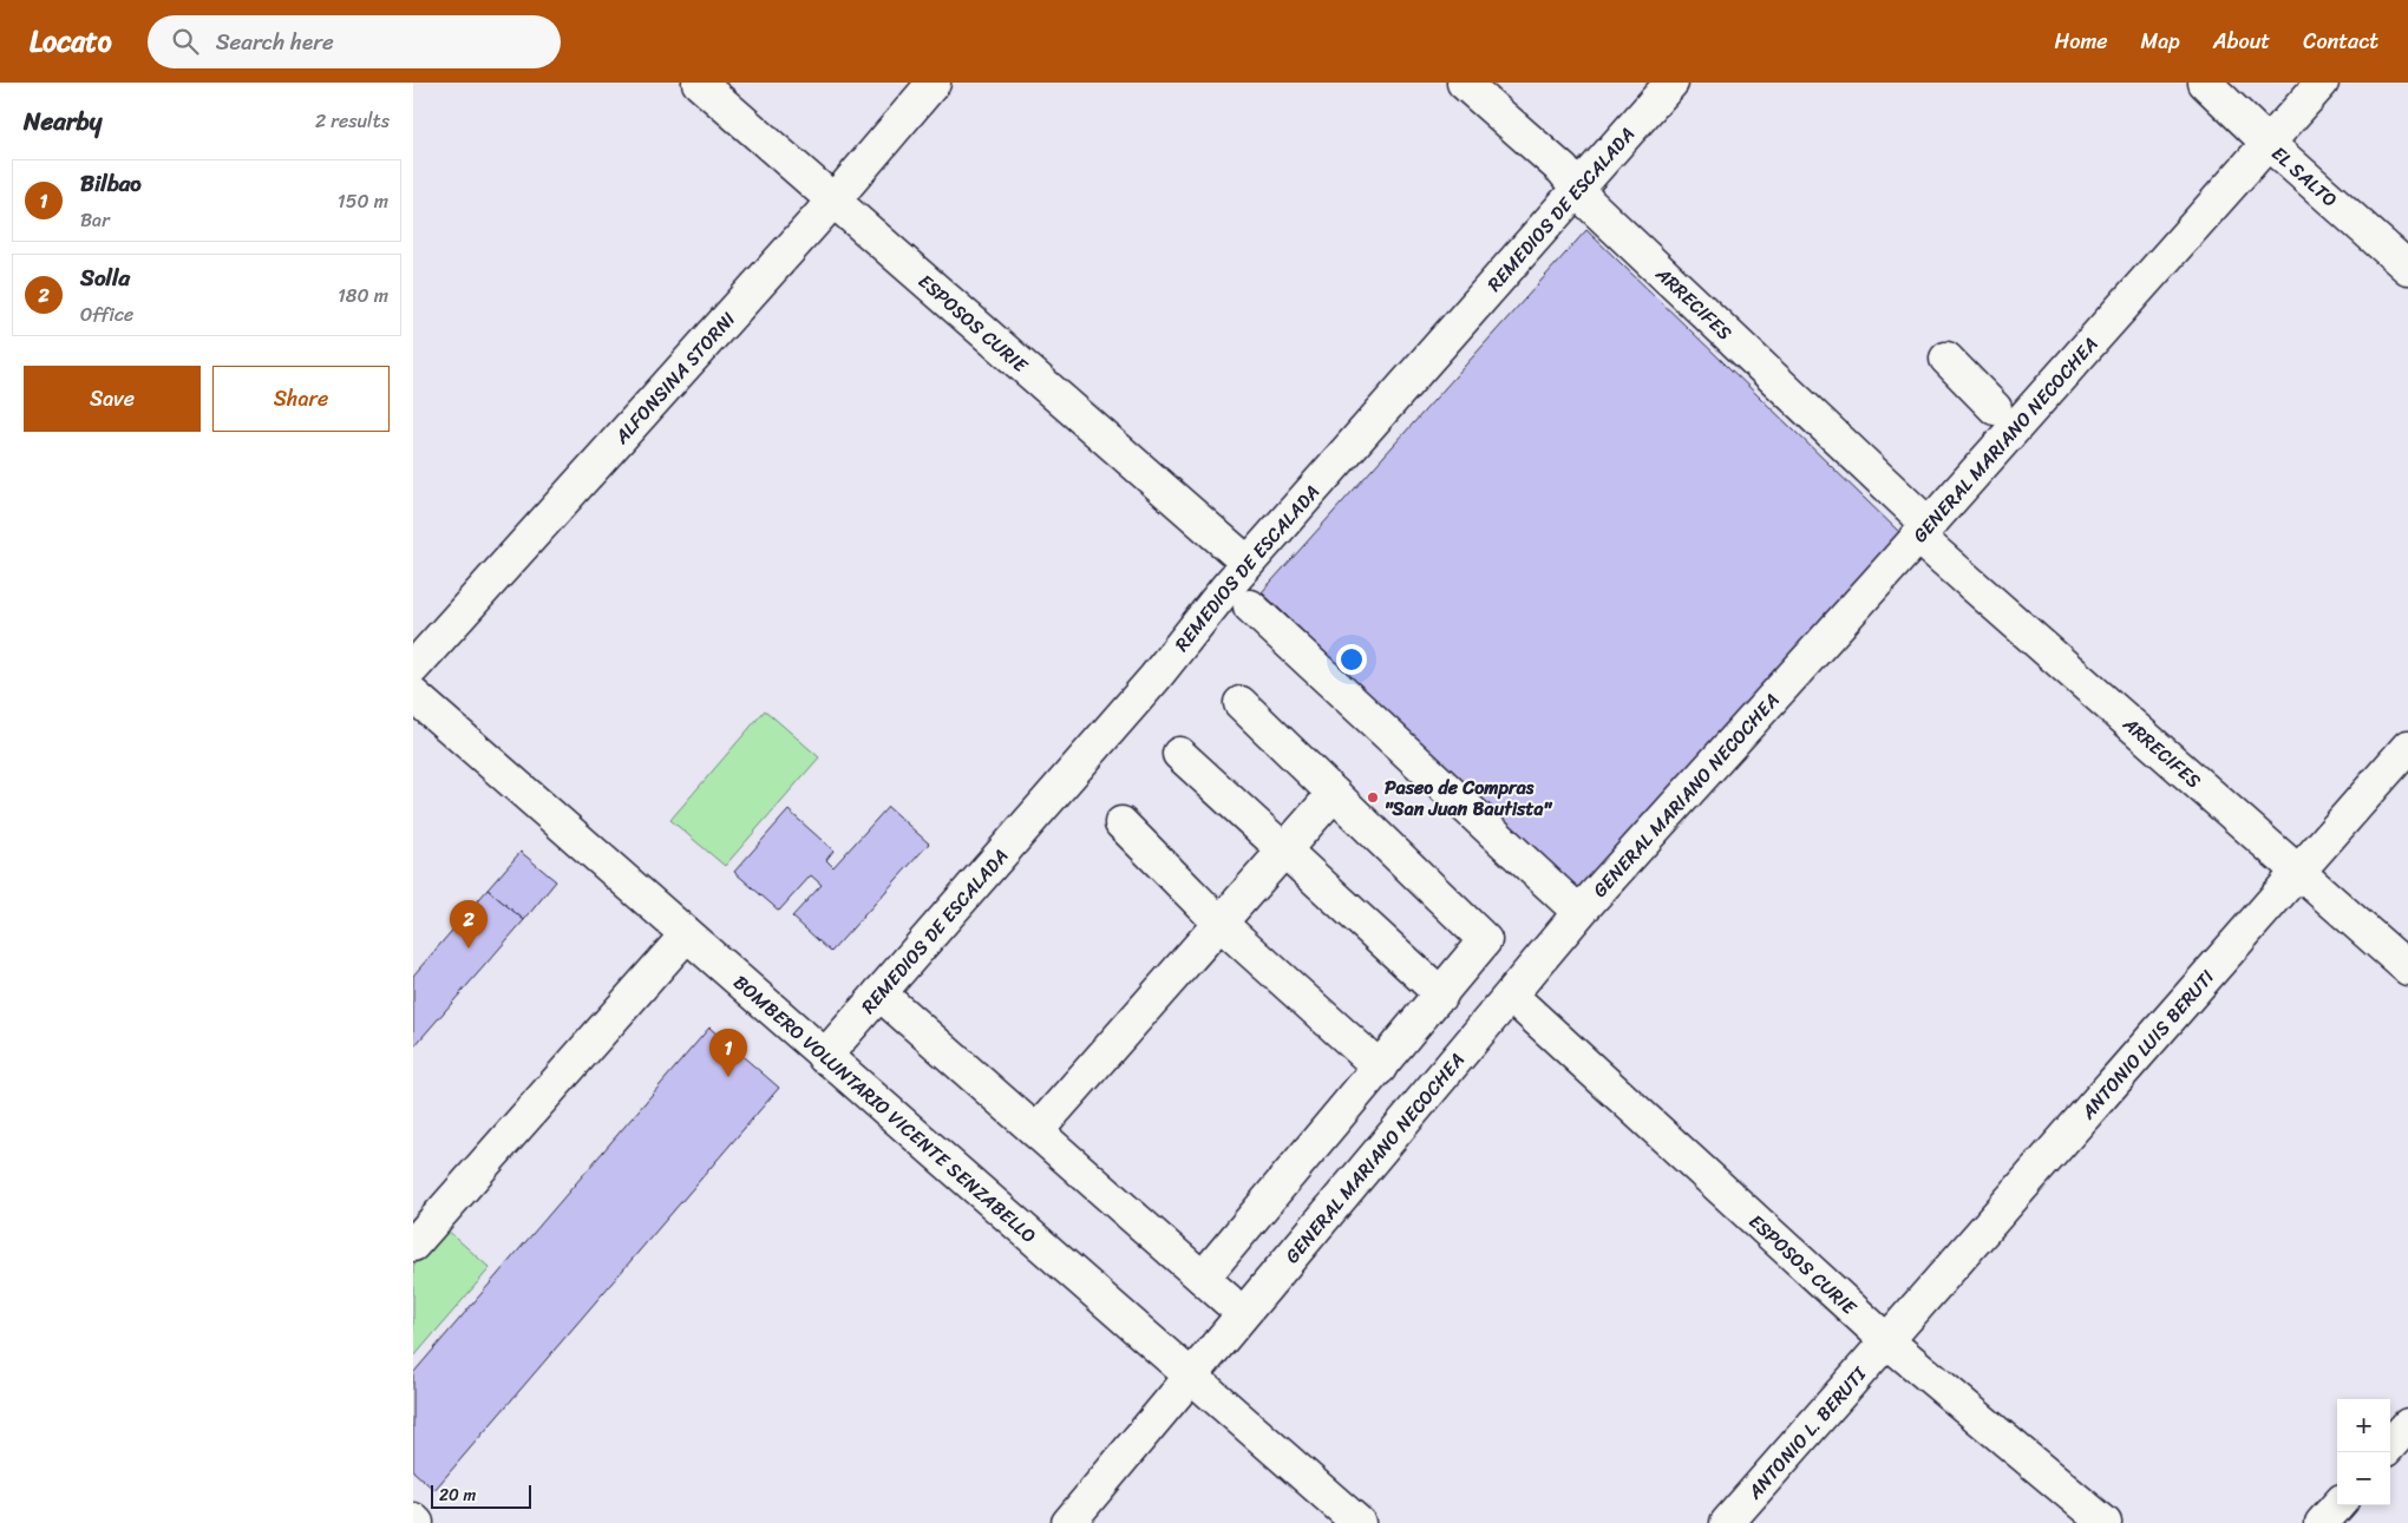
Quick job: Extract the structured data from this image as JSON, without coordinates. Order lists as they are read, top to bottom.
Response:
{
  "streets": {
    "street": [
      "EL SALTO",
      "REMEDIOS DE ESCALADA",
      "ARRECIFES",
      "ESPOSOS CURIE",
      "ALFONSINA STORNI",
      "GENERAL MARIANO NECOCHEA",
      "ANTONIO LUIS BERUTI",
      "BOMBERO VOLUNTARIO VICENTE SENZABELLO",
      "ANTONIO L. BERUTI"
    ]
  },
  "crossings": [
    ["EL SALTO", "GENERAL MARIANO NECOCHEA"],
    ["REMEDIOS DE ESCALADA", "ARRECIFES"],
    ["REMEDIOS DE ESCALADA", "ESPOSOS CURIE"],
    ["REMEDIOS DE ESCALADA", "BOMBERO VOLUNTARIO VICENTE SENZABELLO"],
    ["ARRECIFES", "GENERAL MARIANO NECOCHEA"],
    ["ARRECIFES", "ANTONIO LUIS BERUTI"],
    ["ESPOSOS CURIE", "ALFONSINA STORNI"],
    ["ESPOSOS CURIE", "GENERAL MARIANO NECOCHEA"],
    ["ESPOSOS CURIE", "ANTONIO LUIS BERUTI"],
    ["ESPOSOS CURIE", "ANTONIO L. BERUTI"],
    ["GENERAL MARIANO NECOCHEA", "BOMBERO VOLUNTARIO VICENTE SENZABELLO"],
    ["ANTONIO LUIS BERUTI", "ANTONIO L. BERUTI"]
  ],
  "places": ["Paseo de Compras \"San Juan Bautista\""],
  "scale_bar": "20 m",
  "page": {
    "header": "Locato",
    "search": "Search here",
    "nav": [
      "Home",
      "Map",
      "About",
      "Contact"
    ],
    "heading": ["Nearby", "2 results"],
    "list": [
      {
        "mark": "1",
        "name": "Bilbao",
        "note": "Bar",
        "value": "150 m"
      },
      {
        "mark": "2",
        "name": "Solla",
        "note": "Office",
        "value": "180 m"
      }
    ],
    "buttons": ["Save", "Share"],
    "pins": ["2", "1"],
    "map_buttons": ["+", "−"],
    "scale": "20 m"
  }
}
